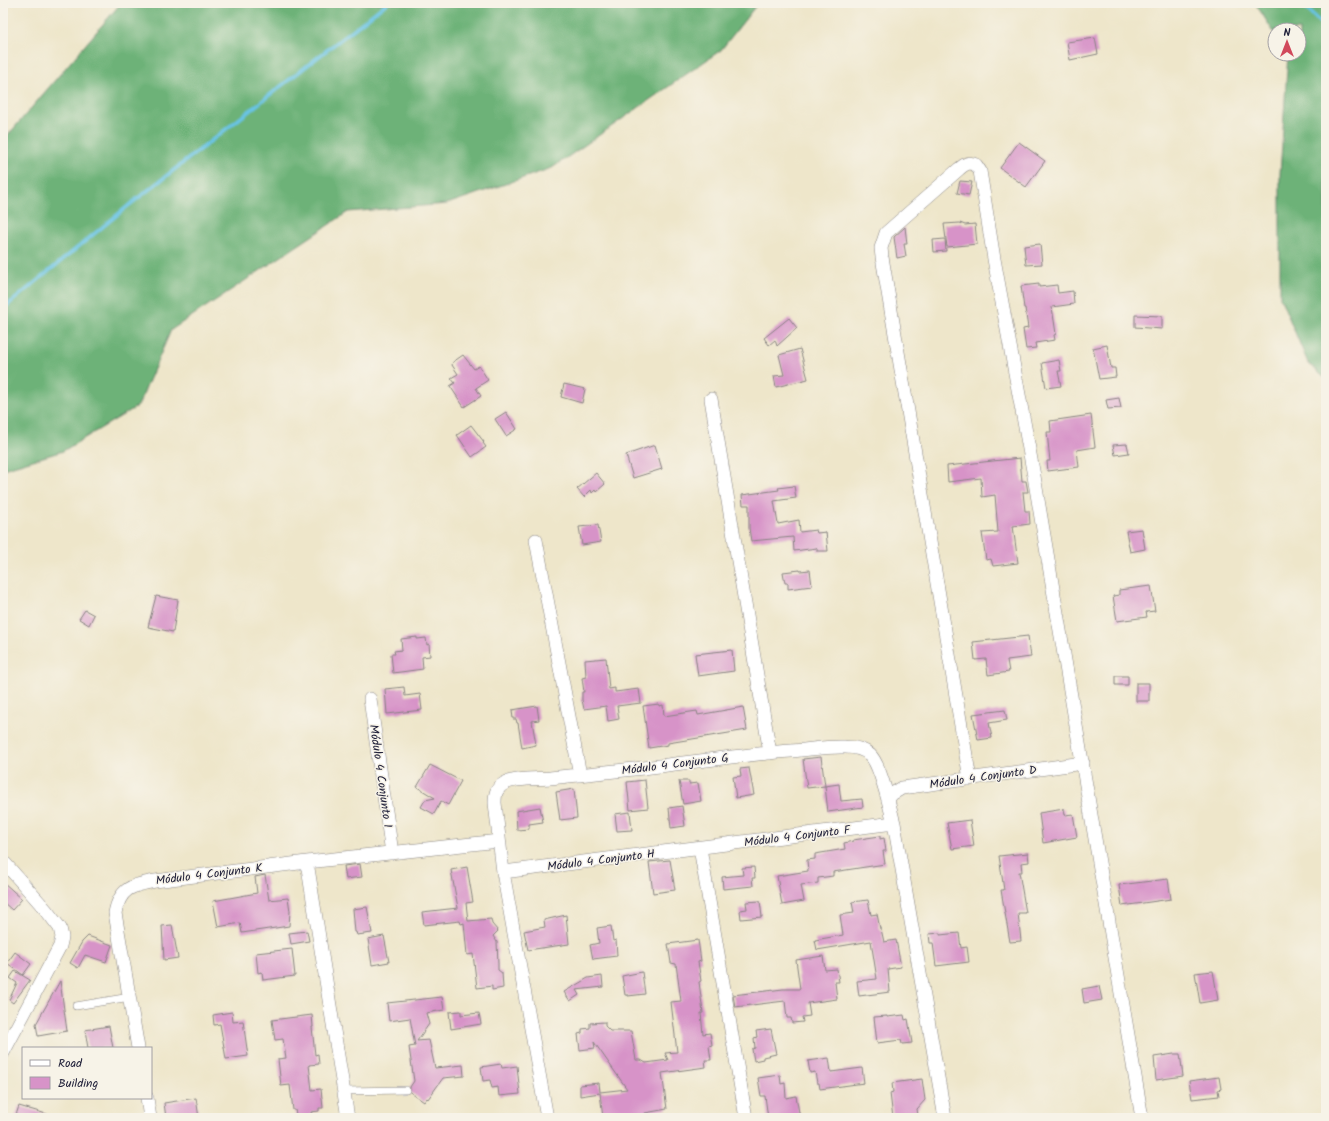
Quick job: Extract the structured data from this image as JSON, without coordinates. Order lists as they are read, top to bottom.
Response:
{
  "streets": {
    "street": [
      "Módulo 4 Conjunto G",
      "Módulo 4 Conjunto I",
      "Módulo 4 Conjunto D",
      "Módulo 4 Conjunto F",
      "Módulo 4 Conjunto H",
      "Módulo 4 Conjunto K"
    ]
  },
  "crossings": [
    ["Módulo 4 Conjunto G", "Módulo 4 Conjunto D"],
    ["Módulo 4 Conjunto G", "Módulo 4 Conjunto F"],
    ["Módulo 4 Conjunto I", "Módulo 4 Conjunto K"],
    ["Módulo 4 Conjunto F", "Módulo 4 Conjunto H"]
  ],
  "legend": ["Road", "Building"],
  "north": "top"
}
